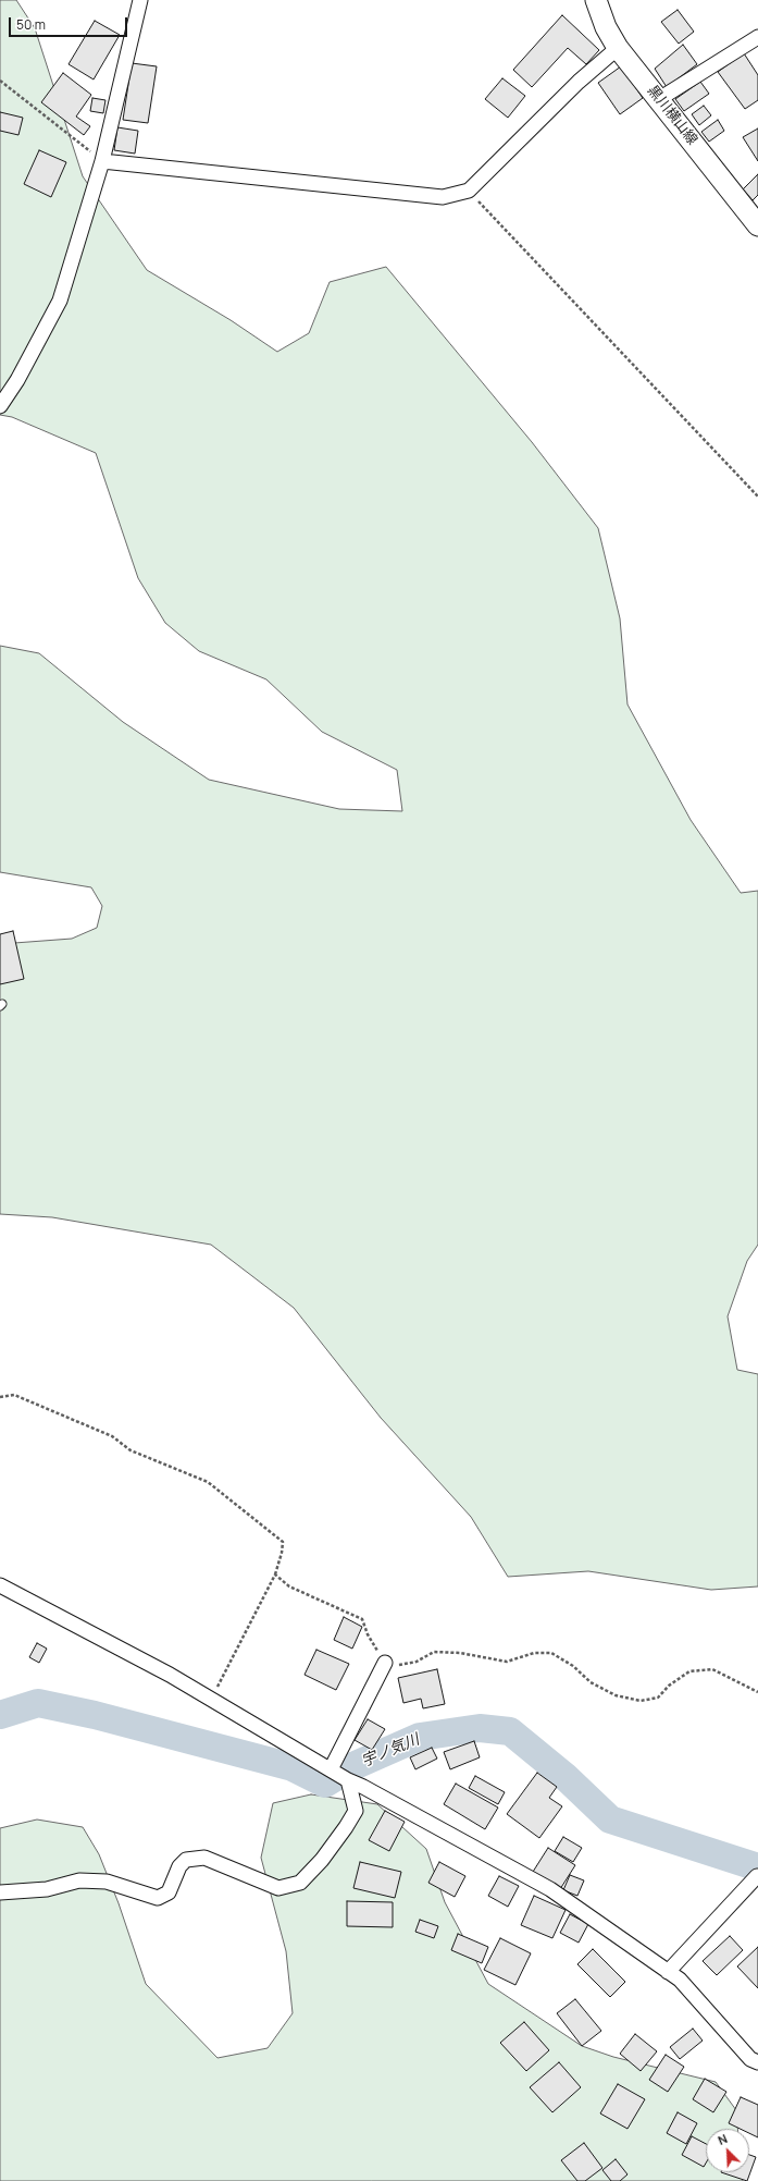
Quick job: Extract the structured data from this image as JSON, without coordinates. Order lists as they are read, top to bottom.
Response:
{
  "streets": {
    "main road": ["黒川横山線"]
  },
  "water": ["宇ノ気川"],
  "scale_bar": "50 m",
  "north": "top left"
}
